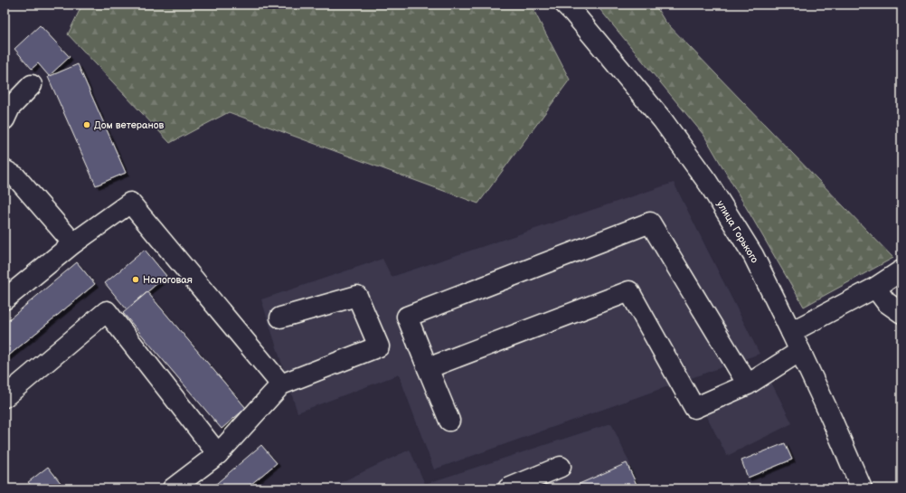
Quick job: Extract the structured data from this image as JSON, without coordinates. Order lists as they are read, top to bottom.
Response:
{
  "streets": {
    "street": ["улица Горького"]
  },
  "places": ["Дом ветеранов", "Налоговая"]
}
